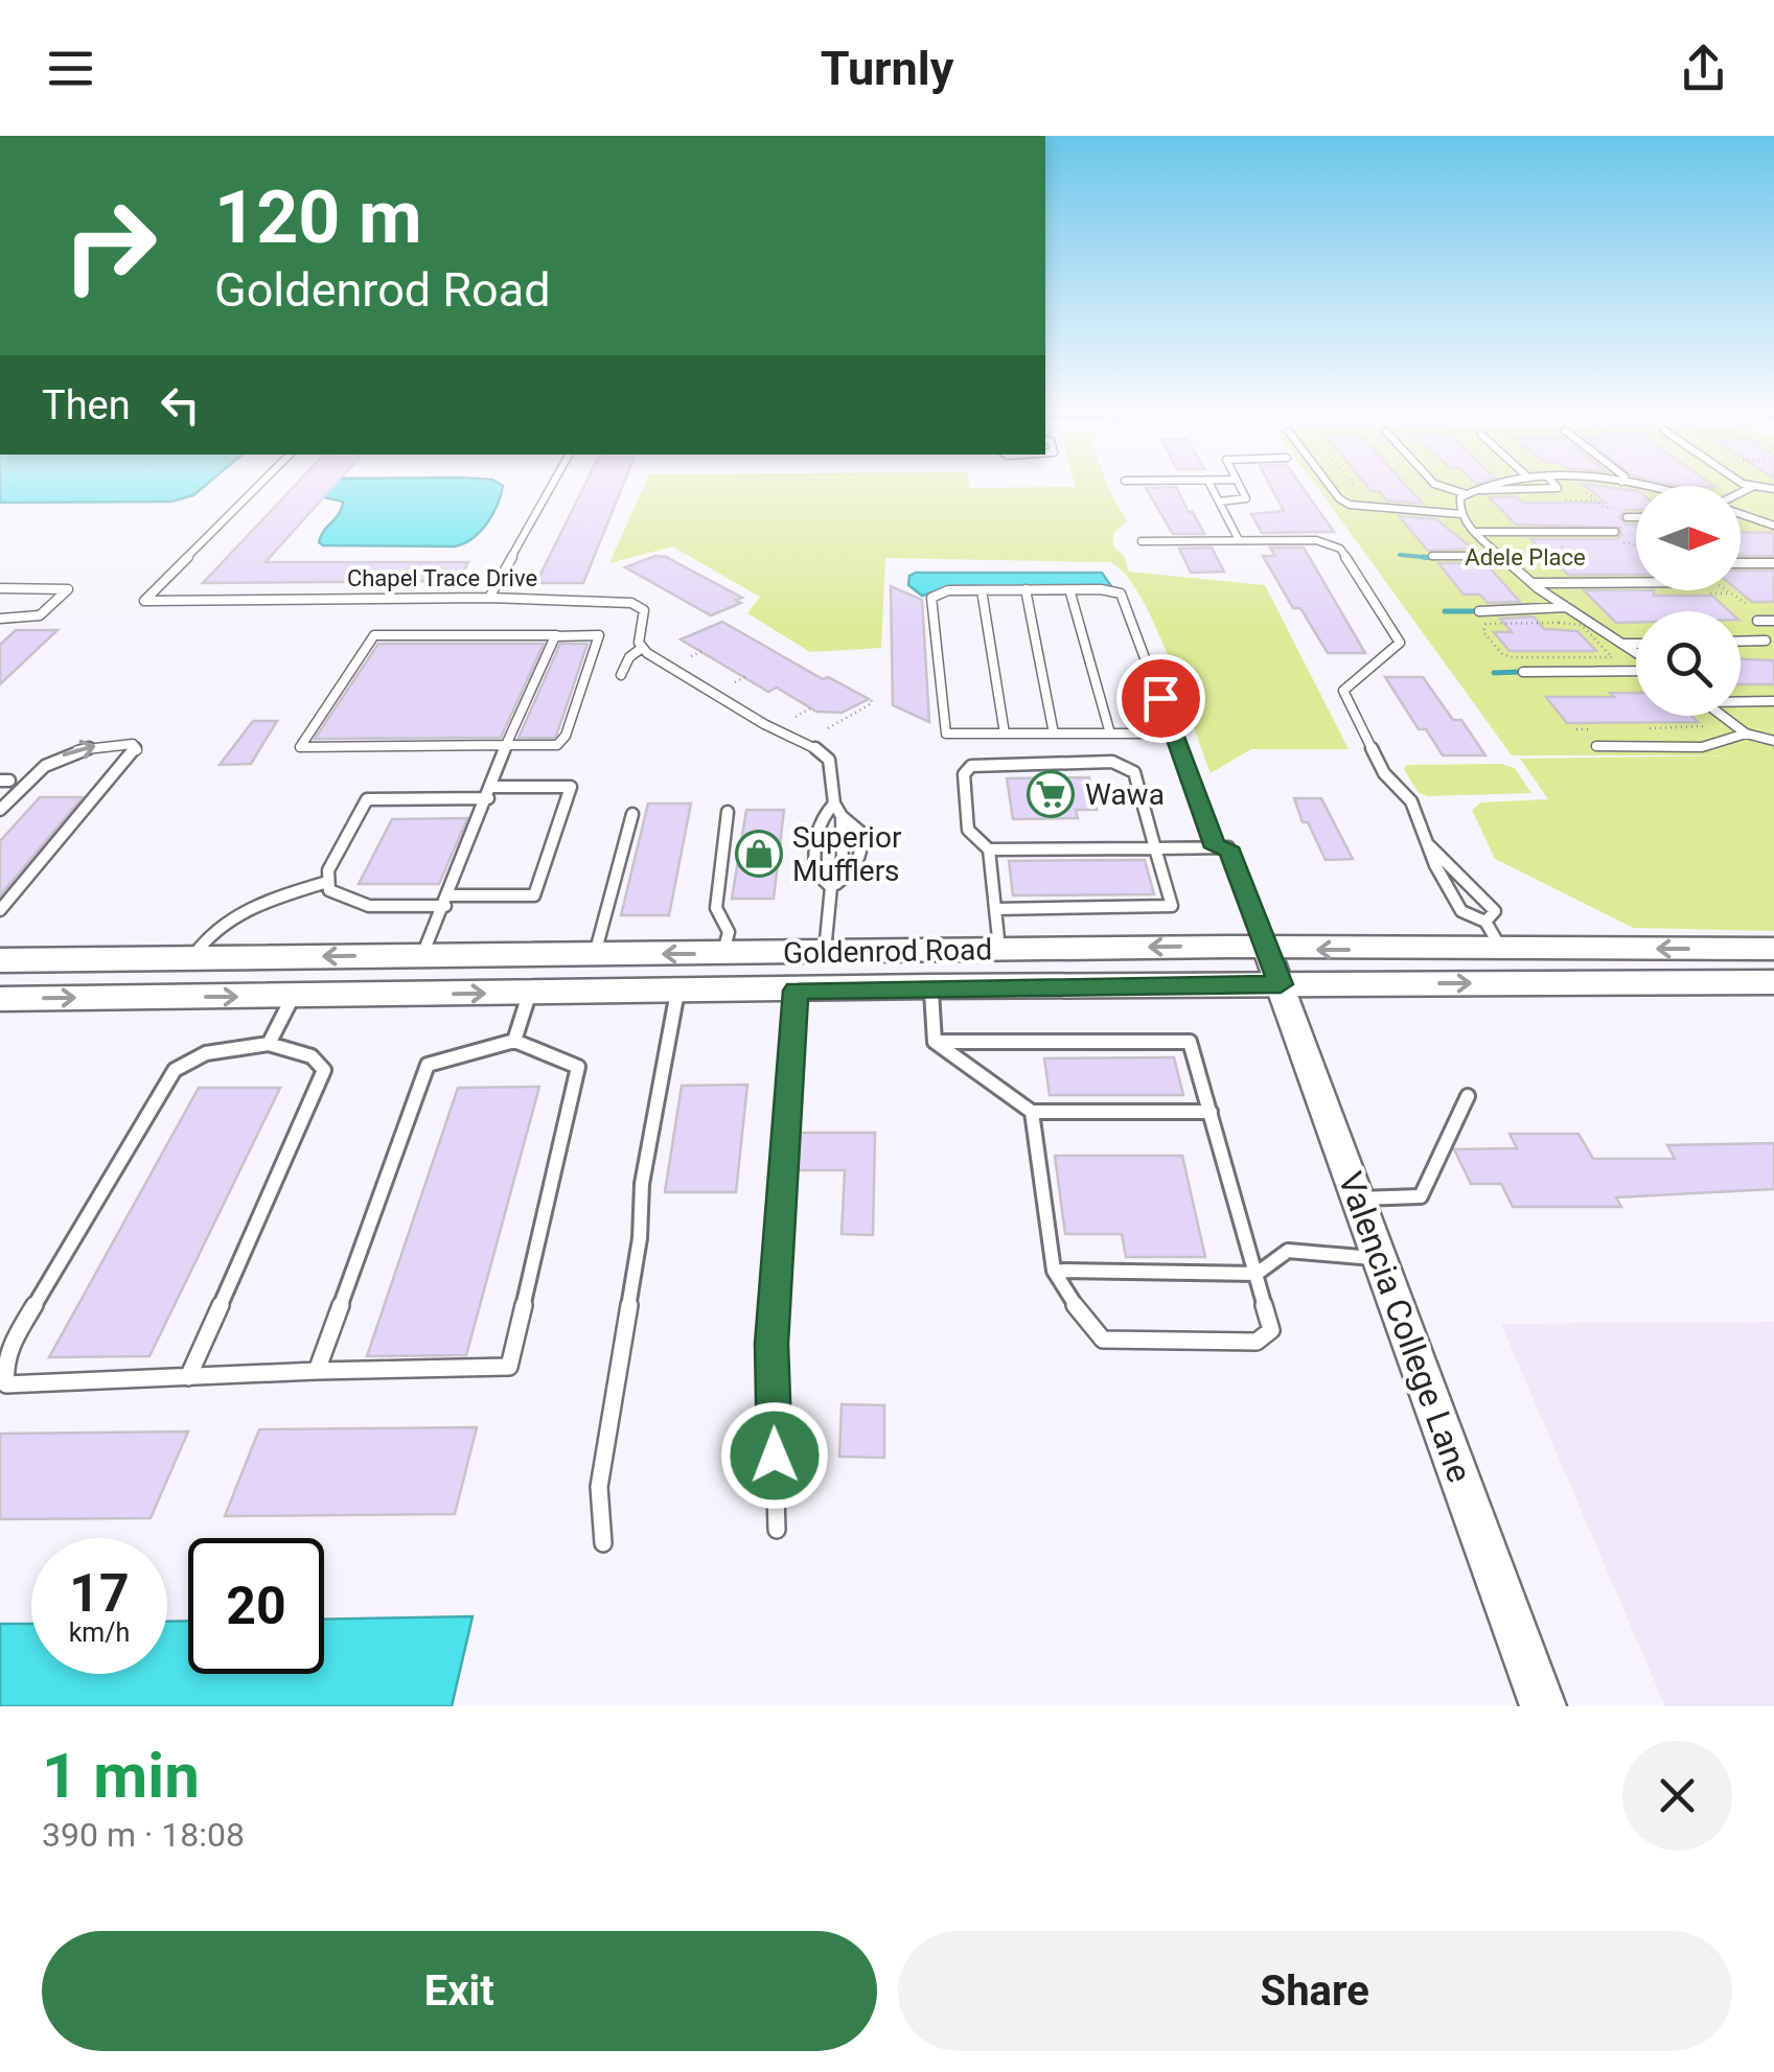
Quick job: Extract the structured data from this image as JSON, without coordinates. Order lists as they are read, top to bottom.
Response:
{
  "streets": {
    "main road": ["Goldenrod Road"],
    "street": ["Valencia College Lane"],
    "lane": ["Chapel Trace Drive"]
  },
  "crossings": [
    ["Goldenrod Road", "Valencia College Lane"]
  ],
  "parks": ["Adele Place"],
  "places": {
    "supermarket": ["Wawa"],
    "shop": ["Superior Mufflers"]
  },
  "north": "right",
  "page": {
    "header": "Turnly",
    "turn": ["120 m", "Goldenrod Road"],
    "then": "Then",
    "speed": "17 km/h",
    "limit": "20",
    "heading": ["1 min", "390 m · 18:08"],
    "buttons": ["Exit", "Share"]
  }
}
